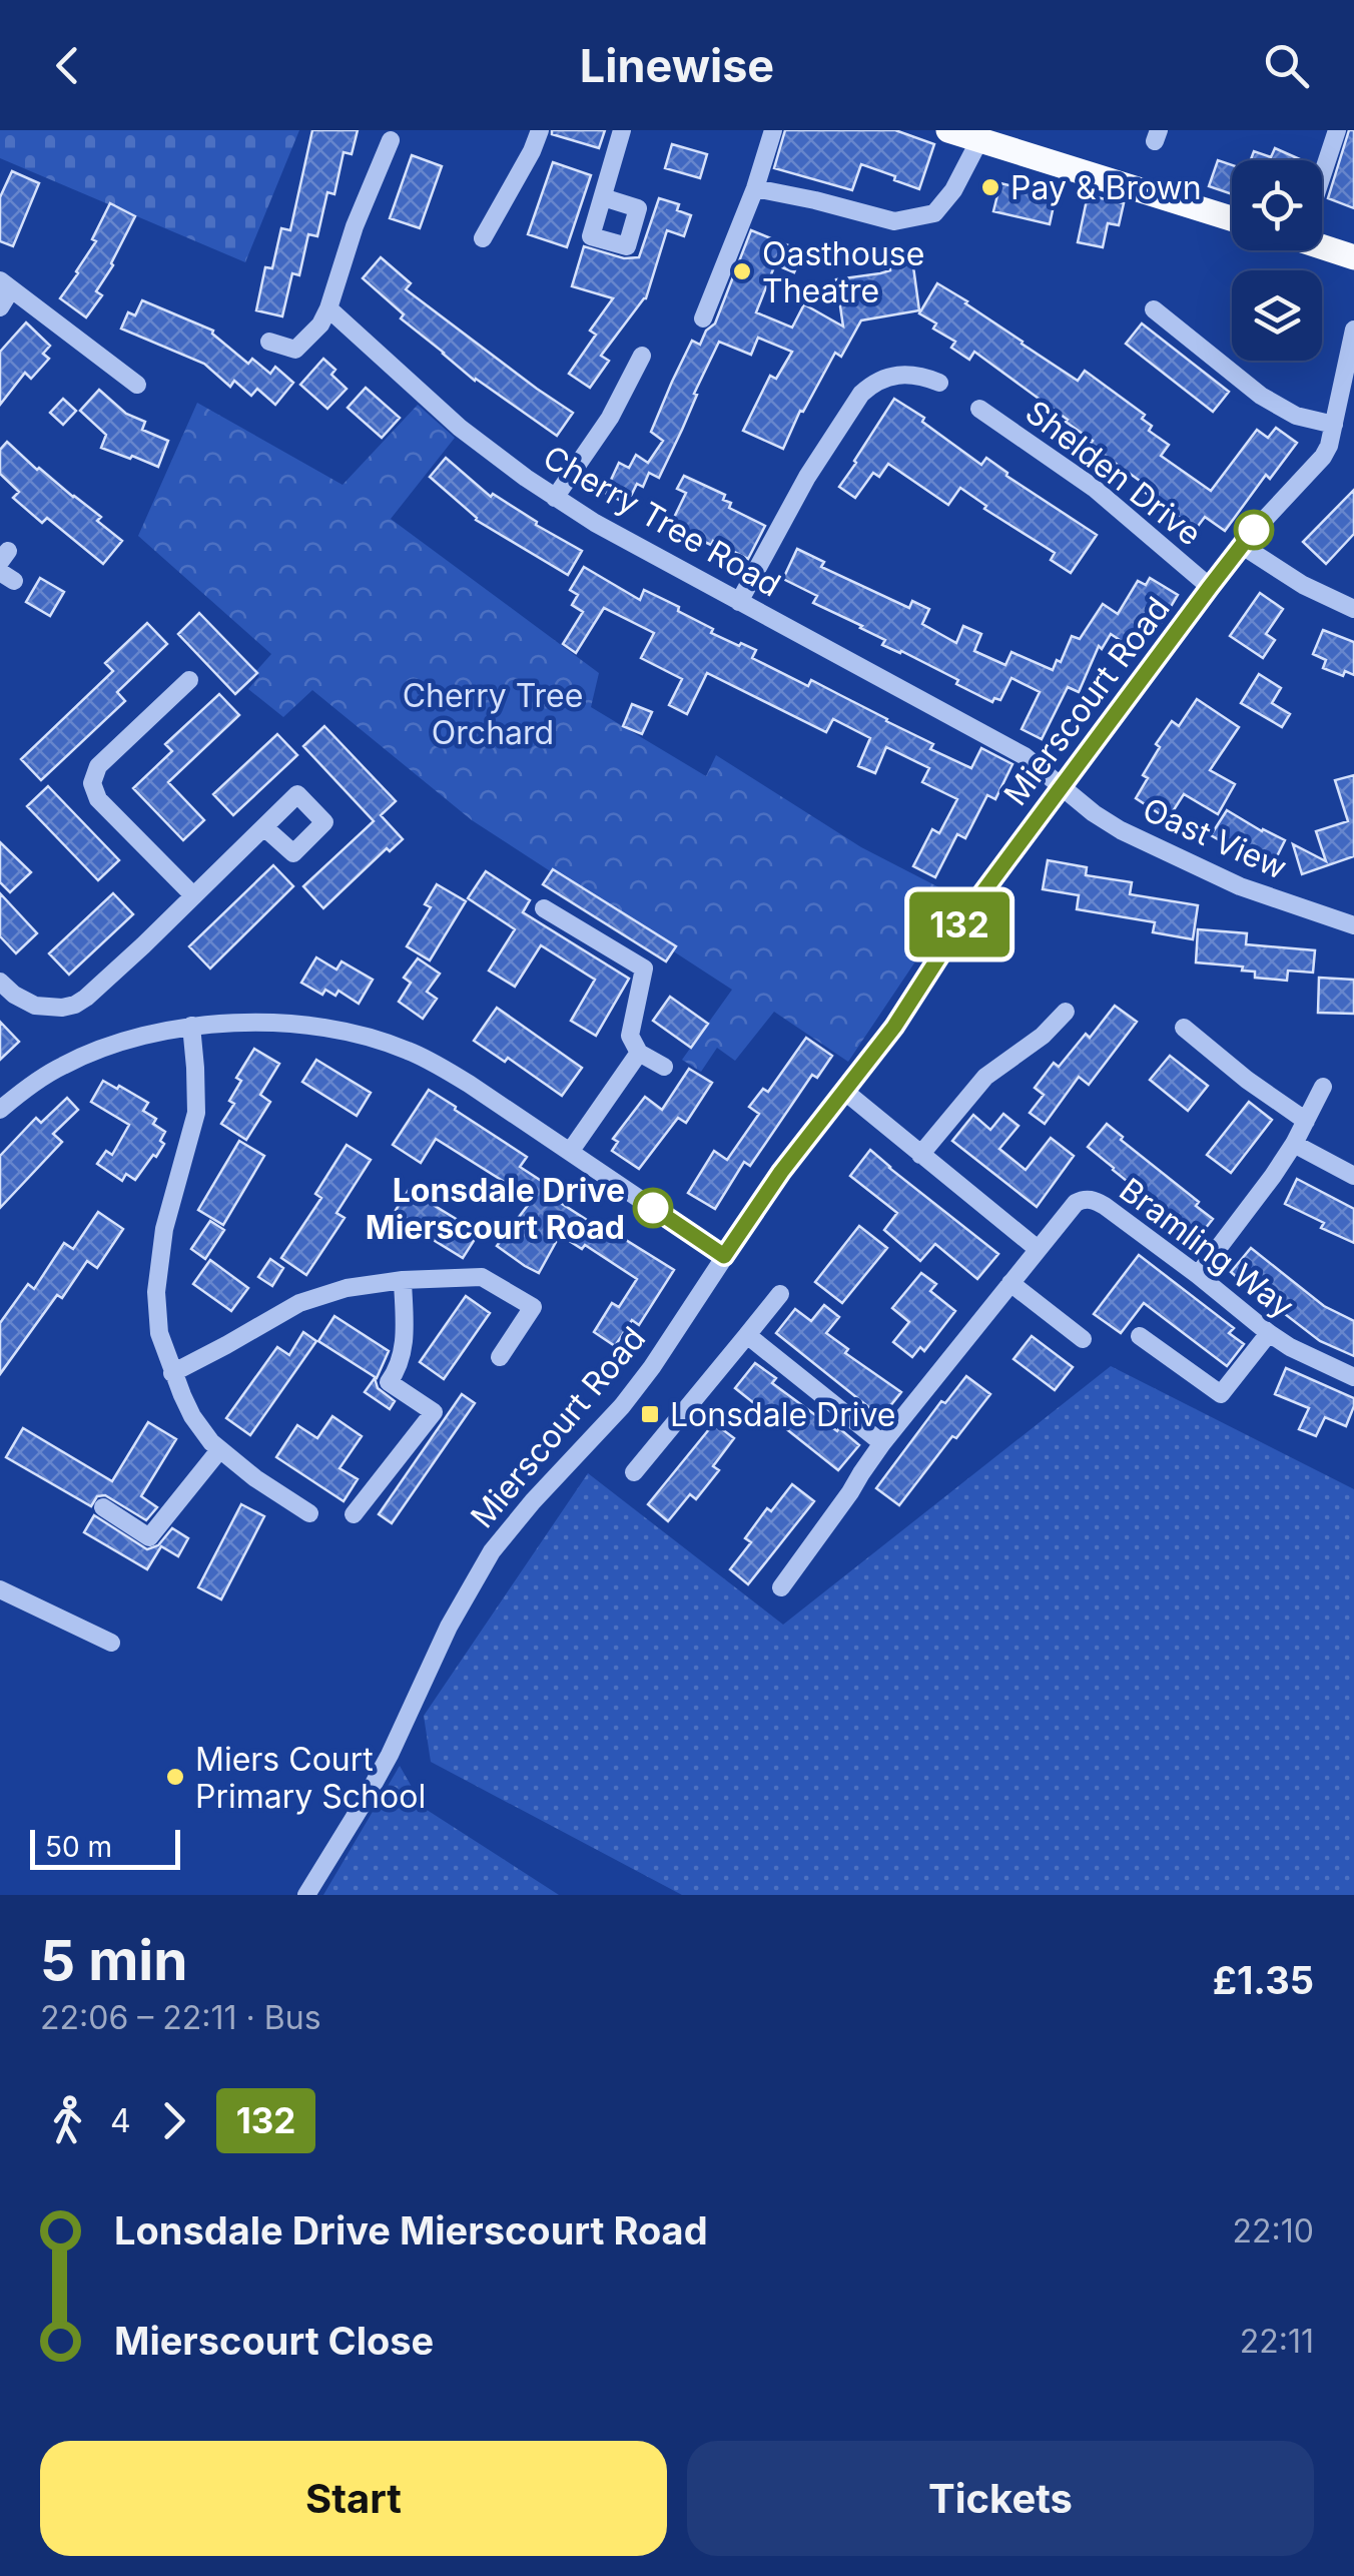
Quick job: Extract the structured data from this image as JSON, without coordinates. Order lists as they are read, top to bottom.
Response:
{
  "streets": {
    "street": [
      "Shelden Drive",
      "Cherry Tree Road",
      "Mierscourt Road",
      "Oast View",
      "Bramling Way"
    ]
  },
  "crossings": [
    ["Shelden Drive", "Mierscourt Road"],
    ["Cherry Tree Road", "Mierscourt Road"],
    ["Cherry Tree Road", "Oast View"],
    ["Mierscourt Road", "Oast View"]
  ],
  "parks": ["Cherry Tree Orchard"],
  "places": {
    "other": [
      "Pay & Brown",
      "Oasthouse Theatre",
      "Lonsdale Drive Mierscourt Road",
      "Miers Court Primary School"
    ],
    "transit": ["Lonsdale Drive"]
  },
  "lines": ["bus line 132"],
  "scale_bar": "50 m",
  "page": {
    "header": "Linewise",
    "on_map": "132",
    "scale": "50 m",
    "heading": ["5 min", "22:06 – 22:11 · Bus", "£1.35"],
    "legs": ["4", "132"],
    "list": [
      {
        "name": "Lonsdale Drive Mierscourt Road",
        "value": "22:10"
      },
      {
        "name": "Mierscourt Close",
        "value": "22:11"
      }
    ],
    "buttons": ["Start", "Tickets"]
  }
}
